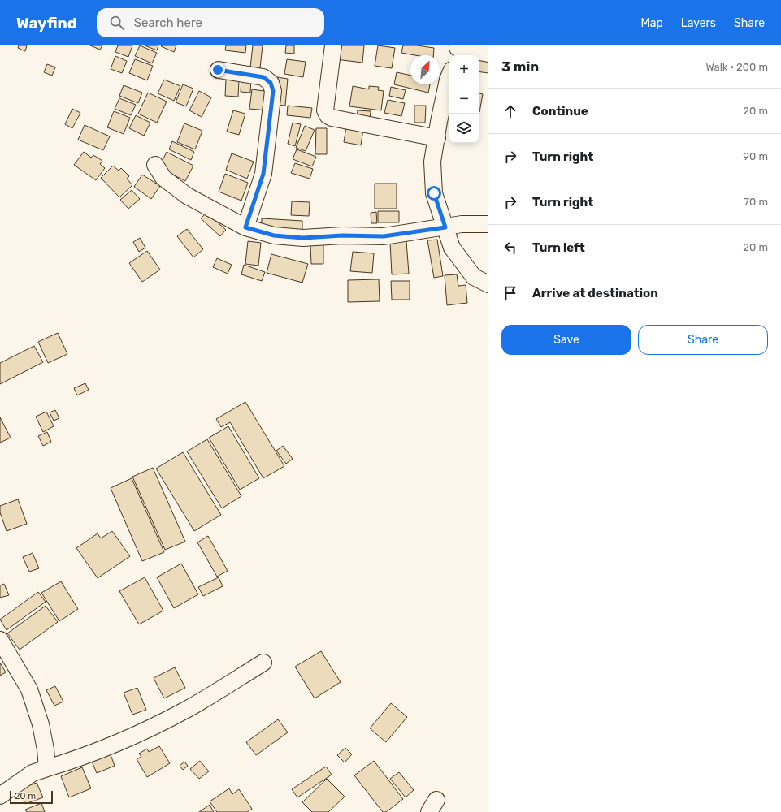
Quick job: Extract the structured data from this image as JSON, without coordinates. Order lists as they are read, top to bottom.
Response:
{
  "scale_bar": "20 m",
  "north": "top right",
  "page": {
    "header": "Wayfind",
    "search": "Search here",
    "nav": ["Map", "Layers", "Share"],
    "heading": ["3 min", "Walk · 200 m"],
    "map_buttons": ["+", "−"],
    "list": [
      ["Continue", "20 m"],
      ["Turn right", "90 m"],
      ["Turn right", "70 m"],
      ["Turn left", "20 m"],
      "Arrive at destination"
    ],
    "buttons": ["Save", "Share"],
    "scale": "20 m"
  }
}
